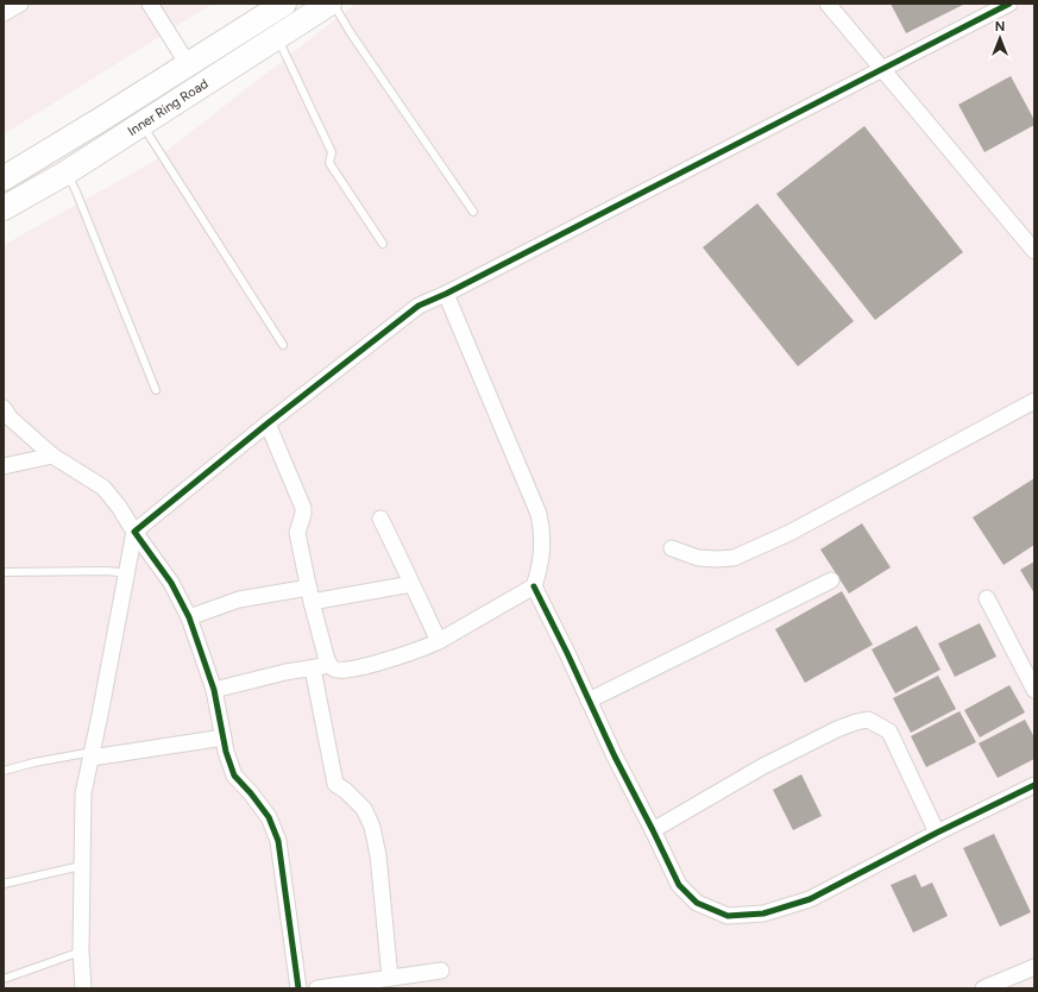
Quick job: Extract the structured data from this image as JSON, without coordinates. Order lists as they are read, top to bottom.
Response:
{
  "streets": {
    "main road": ["Inner Ring Road"]
  },
  "north": "top"
}
